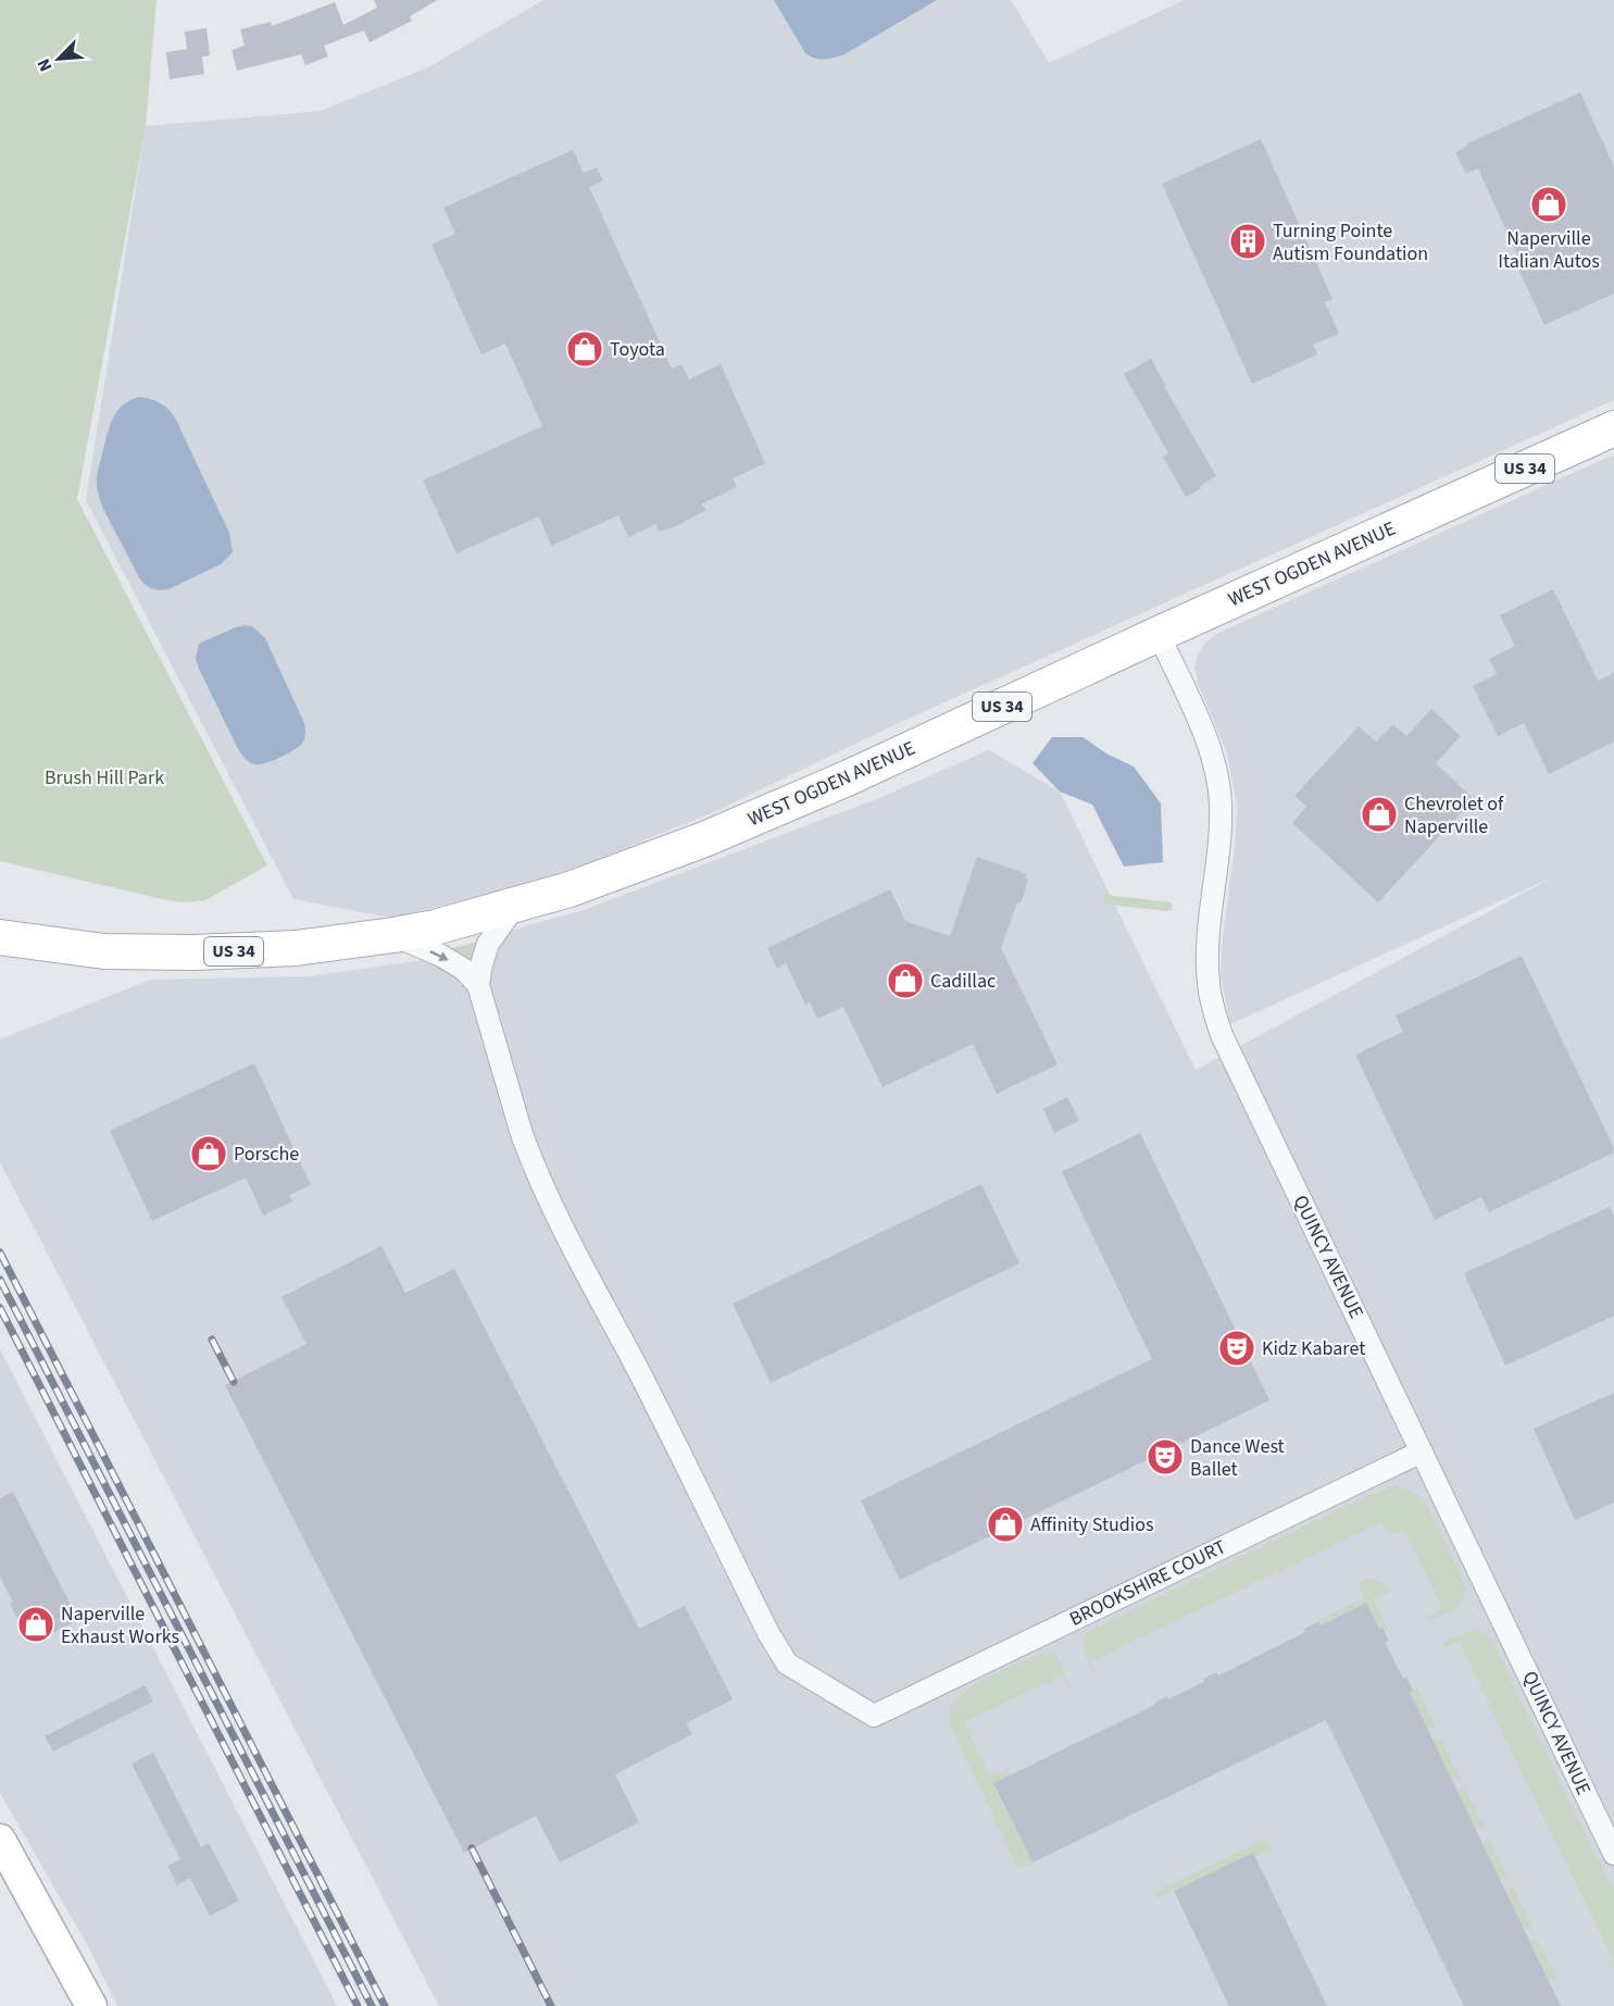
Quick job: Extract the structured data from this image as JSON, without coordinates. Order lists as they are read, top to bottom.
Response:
{
  "streets": {
    "main road": ["US 34", "WEST OGDEN AVENUE"],
    "street": ["QUINCY AVENUE", "BROOKSHIRE COURT"]
  },
  "crossings": [
    ["WEST OGDEN AVENUE", "QUINCY AVENUE"],
    ["QUINCY AVENUE", "BROOKSHIRE COURT"]
  ],
  "parks": ["Brush Hill Park"],
  "places": {
    "shop": [
      "Naperville Italian Autos",
      "Toyota",
      "Chevrolet of Naperville",
      "Cadillac",
      "Porsche",
      "Affinity Studios",
      "Naperville Exhaust Works"
    ],
    "building": ["Turning Pointe Autism Foundation"],
    "theatre": ["Kidz Kabaret", "Dance West Ballet"]
  },
  "north": "bottom left"
}
